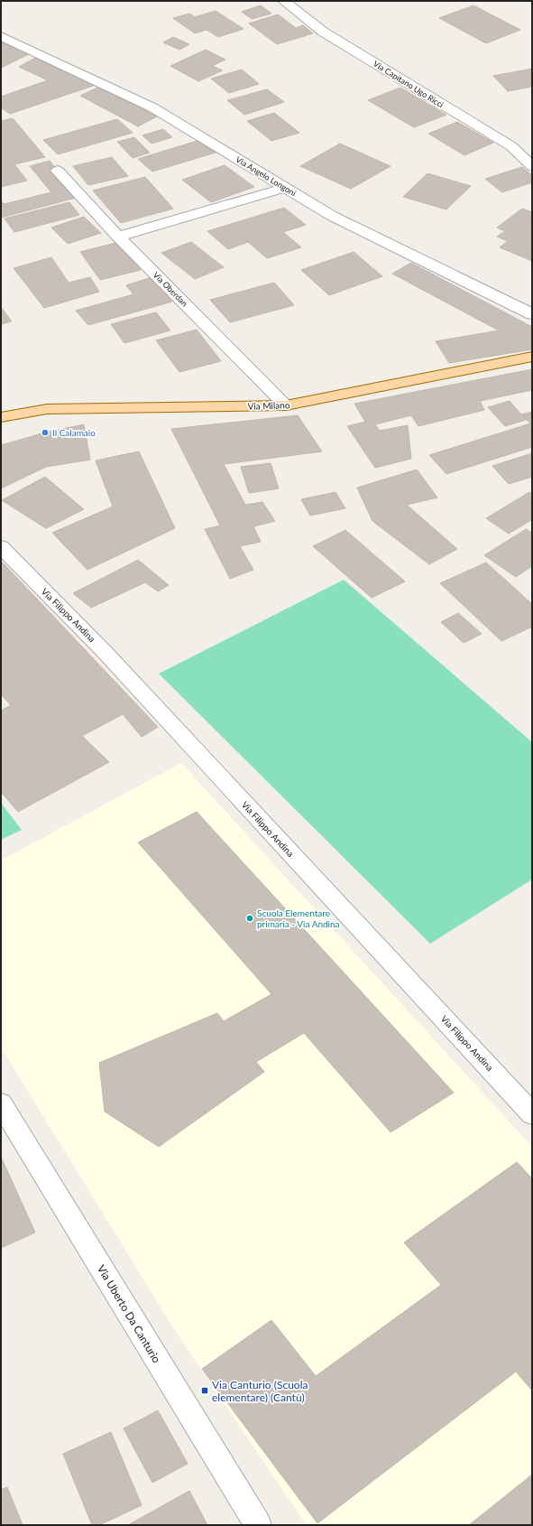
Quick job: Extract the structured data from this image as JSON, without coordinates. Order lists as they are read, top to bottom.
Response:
{
  "streets": {
    "main road": ["Via Milano"],
    "street": [
      "Via Capitano Ugo Ricci",
      "Via Angelo Longoni",
      "Via Oberdan",
      "Via Filippo Andina",
      "Via Uberto Da Canturio"
    ]
  },
  "crossings": [
    ["Via Oberdan", "Via Milano"]
  ],
  "places": {
    "other": ["Il Calamaio", "Scuola Elementare primaria - Via Andina"],
    "transit": ["Via Canturio (Scuola elementare) (Cantù)"]
  }
}
